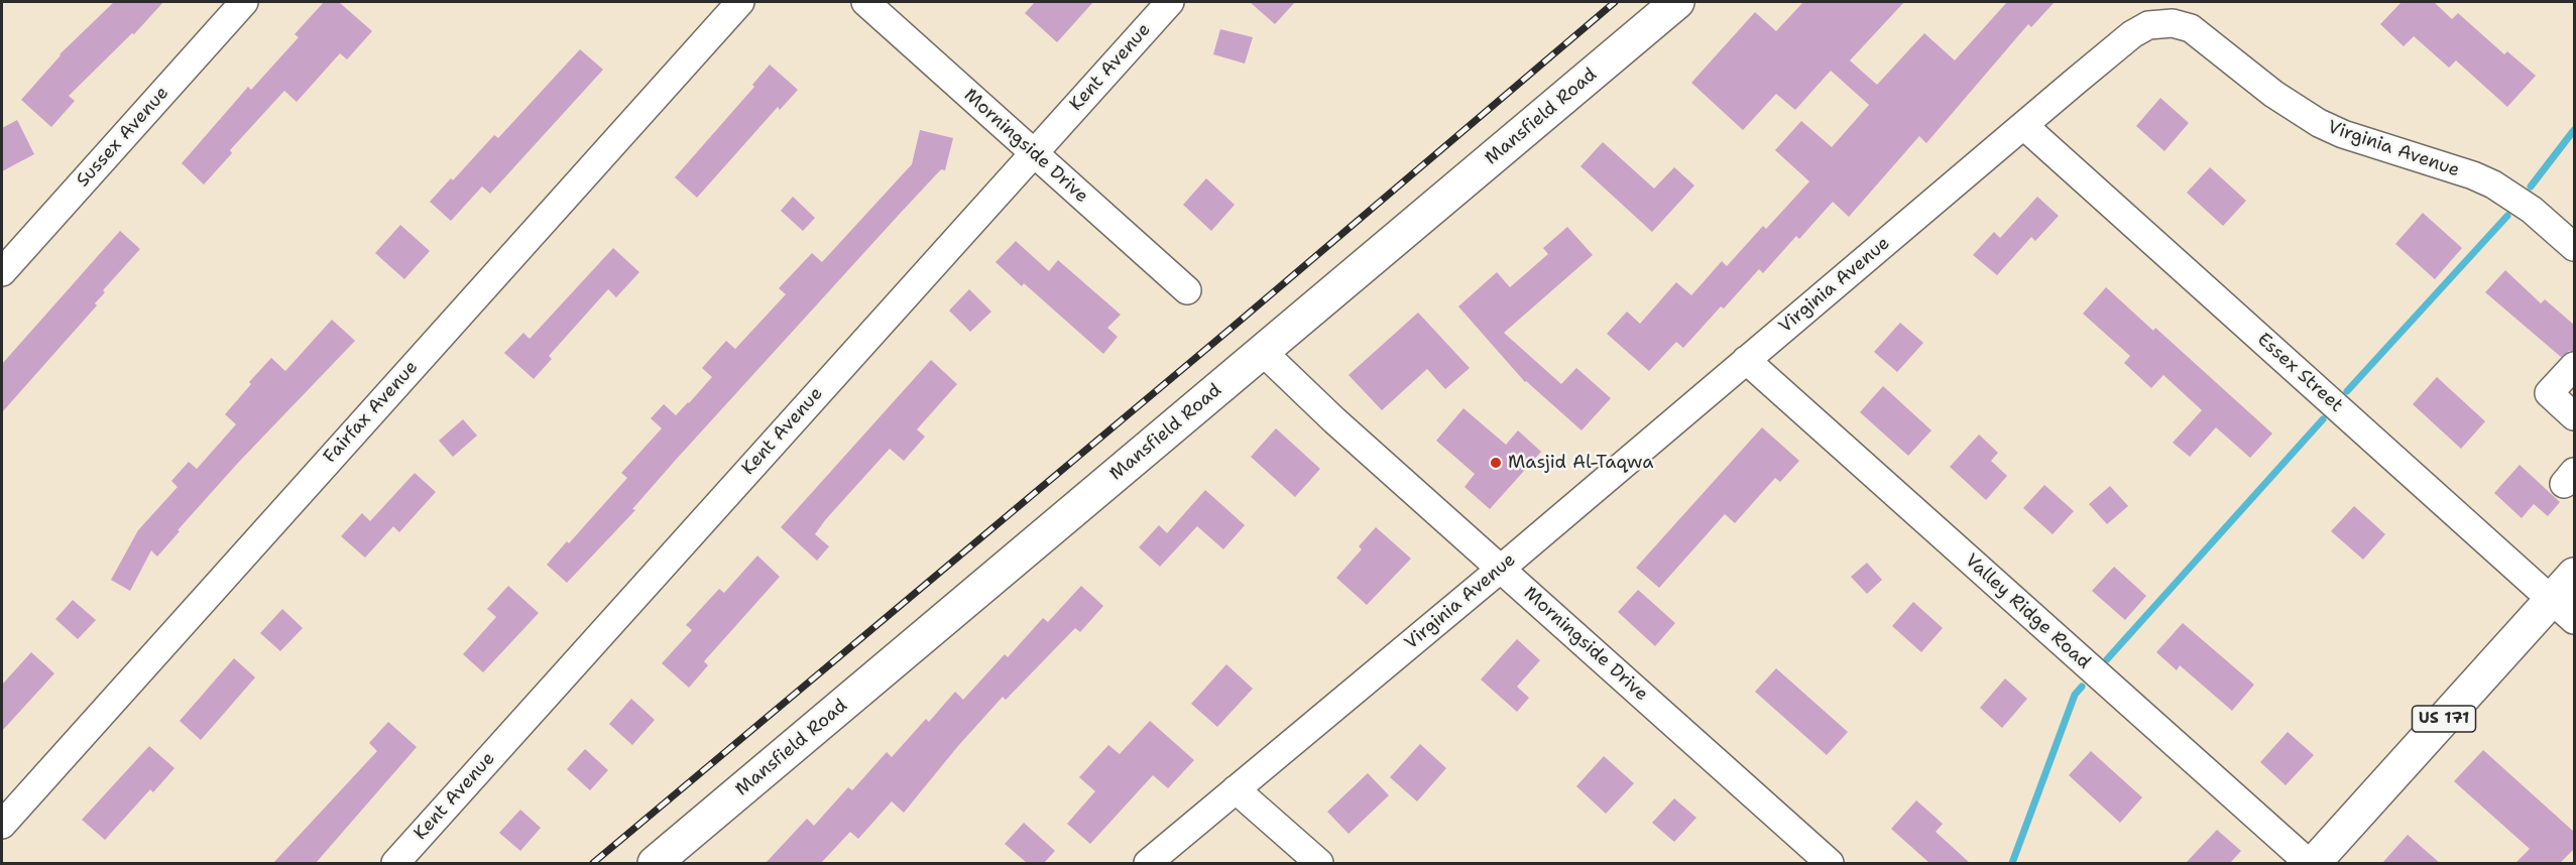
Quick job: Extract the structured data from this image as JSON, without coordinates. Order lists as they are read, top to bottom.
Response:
{
  "streets": {
    "main road": ["Mansfield Road", "US 171"],
    "street": [
      "Kent Avenue",
      "Sussex Avenue",
      "Morningside Drive",
      "Virginia Avenue",
      "Essex Street",
      "Fairfax Avenue",
      "Valley Ridge Road"
    ]
  },
  "crossings": [
    ["Kent Avenue", "Morningside Drive"],
    ["Mansfield Road", "Morningside Drive"],
    ["Morningside Drive", "Virginia Avenue"],
    ["Virginia Avenue", "Essex Street"],
    ["Virginia Avenue", "Valley Ridge Road"],
    ["Essex Street", "US 171"],
    ["Valley Ridge Road", "US 171"]
  ],
  "places": ["Masjid Al-Taqwa"]
}
